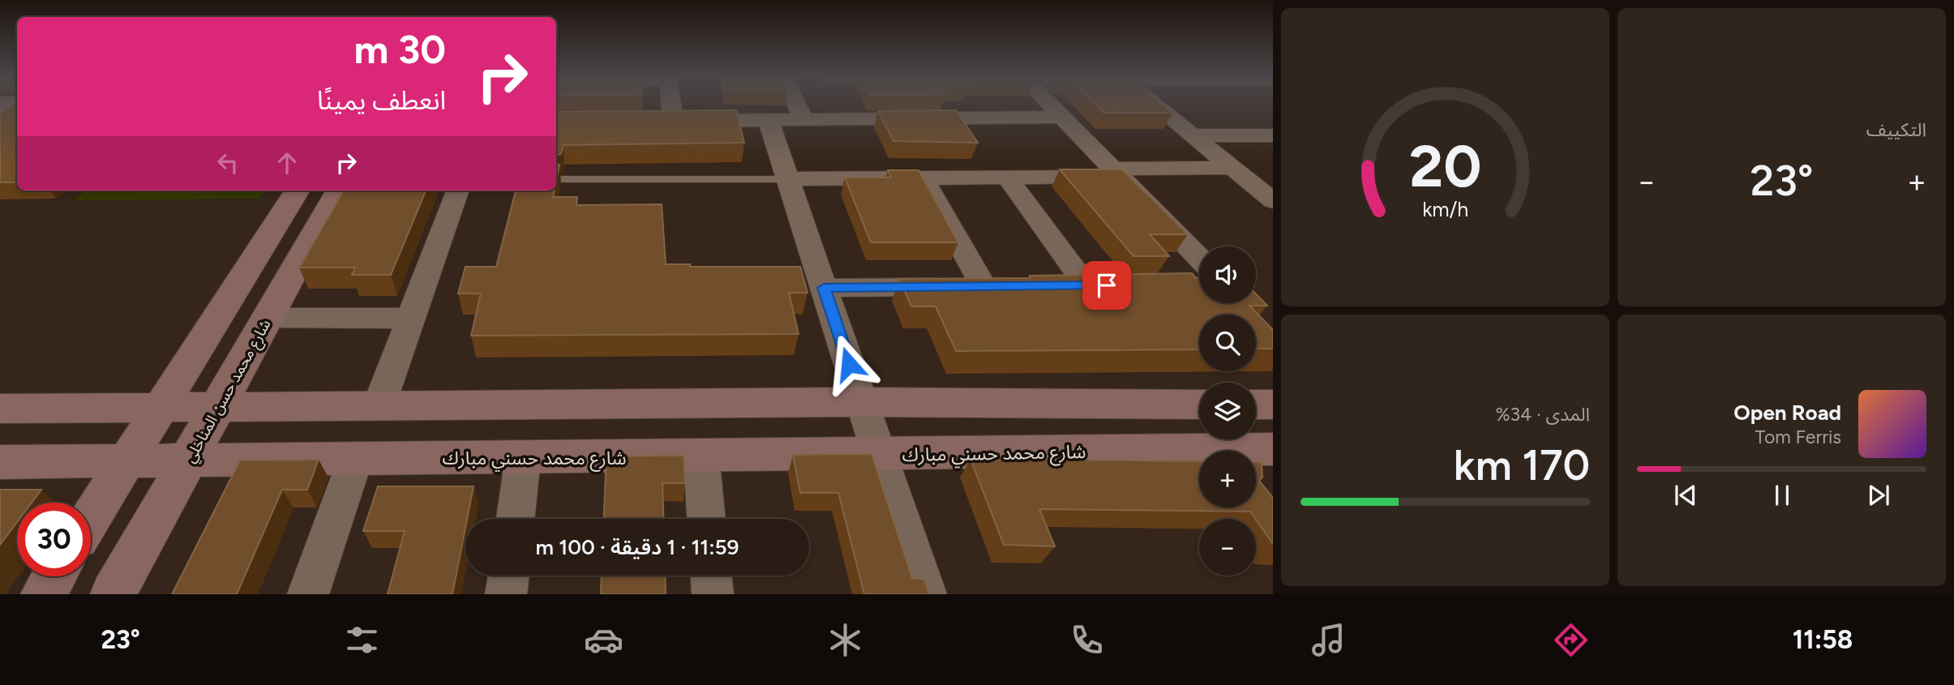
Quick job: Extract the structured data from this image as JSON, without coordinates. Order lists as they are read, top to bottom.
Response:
{
  "streets": {
    "street": ["شارع محمد حسن المناخلي", "شارع محمد حسني مبارك"]
  },
  "crossings": [
    ["شارع محمد حسن المناخلي", "شارع محمد حسني مبارك"]
  ],
  "page": {
    "tile": [
      "التكييف",
      ["المدى · 34%", "170 km"]
    ],
    "turn": ["30 m", "انعطف يمينًا"],
    "heat": ["−", "23°", "+"],
    "map_buttons": ["+", "−"],
    "song": ["Open Road", "Tom Ferris"],
    "limit": "30",
    "trip": "11:59 · 1 دقيقة · 100 m",
    "tabs": ["11:58", "23°"],
    "gauge": ["20", "km/h"]
  }
}
